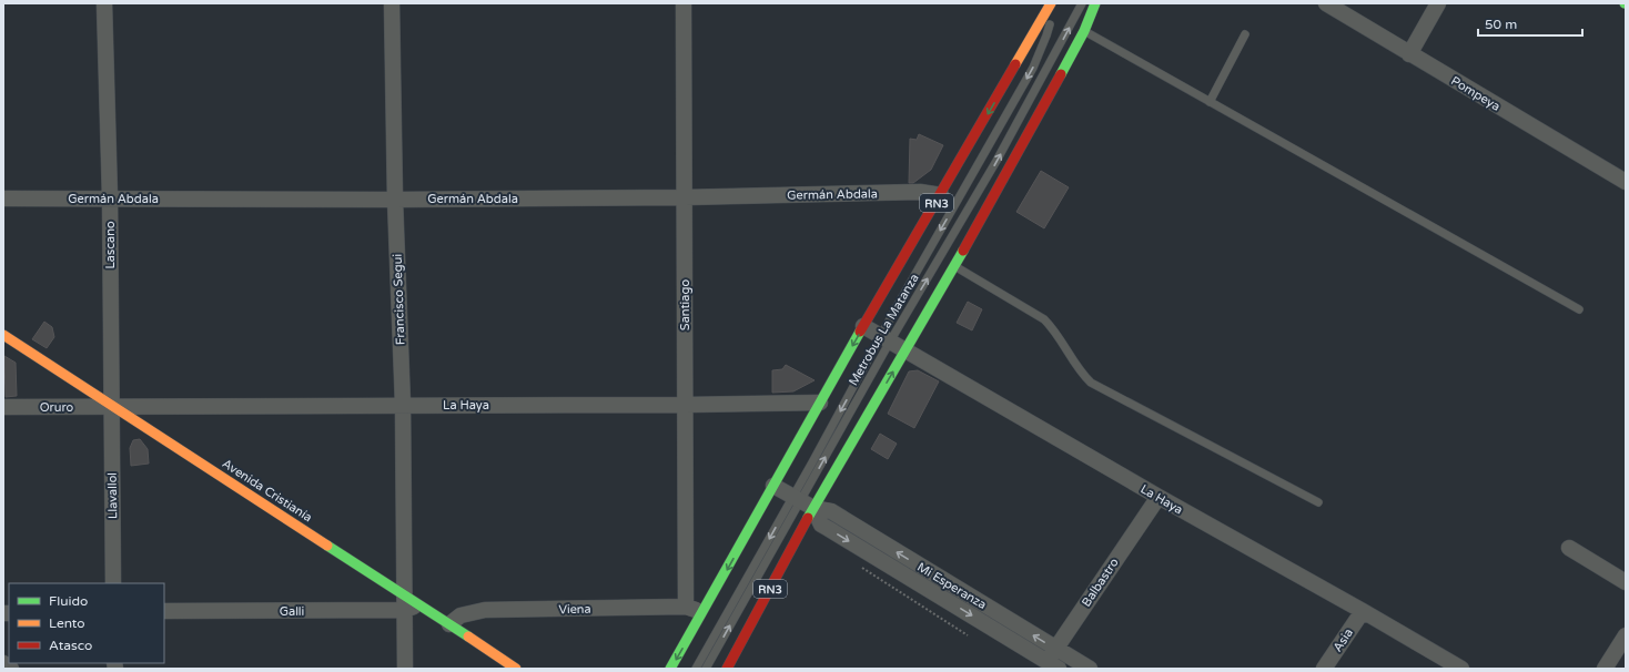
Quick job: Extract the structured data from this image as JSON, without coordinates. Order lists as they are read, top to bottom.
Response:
{
  "streets": {
    "main road": ["RN3", "Avenida Cristianía"],
    "street": [
      "Pompeya",
      "Germán Abdala",
      "Lascano",
      "Francisco Segui",
      "Santiago",
      "La Haya",
      "Oruro",
      "Llavallol",
      "Balbastro",
      "Mi Esperanza",
      "Viena",
      "Galli",
      "Asia"
    ],
    "lane": ["Metrobus La Matanza"]
  },
  "crossings": [
    ["Germán Abdala", "RN3"],
    ["Germán Abdala", "Lascano"],
    ["Germán Abdala", "Francisco Segui"],
    ["Germán Abdala", "Santiago"],
    ["RN3", "Metrobus La Matanza"],
    ["RN3", "La Haya"],
    ["RN3", "Mi Esperanza"],
    ["RN3", "Viena"],
    ["Lascano", "La Haya"],
    ["Lascano", "Oruro"],
    ["Lascano", "Avenida Cristianía"],
    ["Lascano", "Llavallol"],
    ["Francisco Segui", "La Haya"],
    ["Francisco Segui", "Avenida Cristianía"],
    ["Francisco Segui", "Galli"],
    ["Santiago", "La Haya"],
    ["Santiago", "Viena"],
    ["Metrobus La Matanza", "La Haya"],
    ["Metrobus La Matanza", "Mi Esperanza"],
    ["La Haya", "Oruro"],
    ["La Haya", "Avenida Cristianía"],
    ["La Haya", "Llavallol"],
    ["La Haya", "Balbastro"],
    ["La Haya", "Asia"],
    ["Oruro", "Avenida Cristianía"],
    ["Oruro", "Llavallol"],
    ["Avenida Cristianía", "Llavallol"],
    ["Avenida Cristianía", "Galli"],
    ["Balbastro", "Mi Esperanza"]
  ],
  "legend": ["Fluido", "Lento", "Atasco"],
  "scale_bar": "50 m"
}
